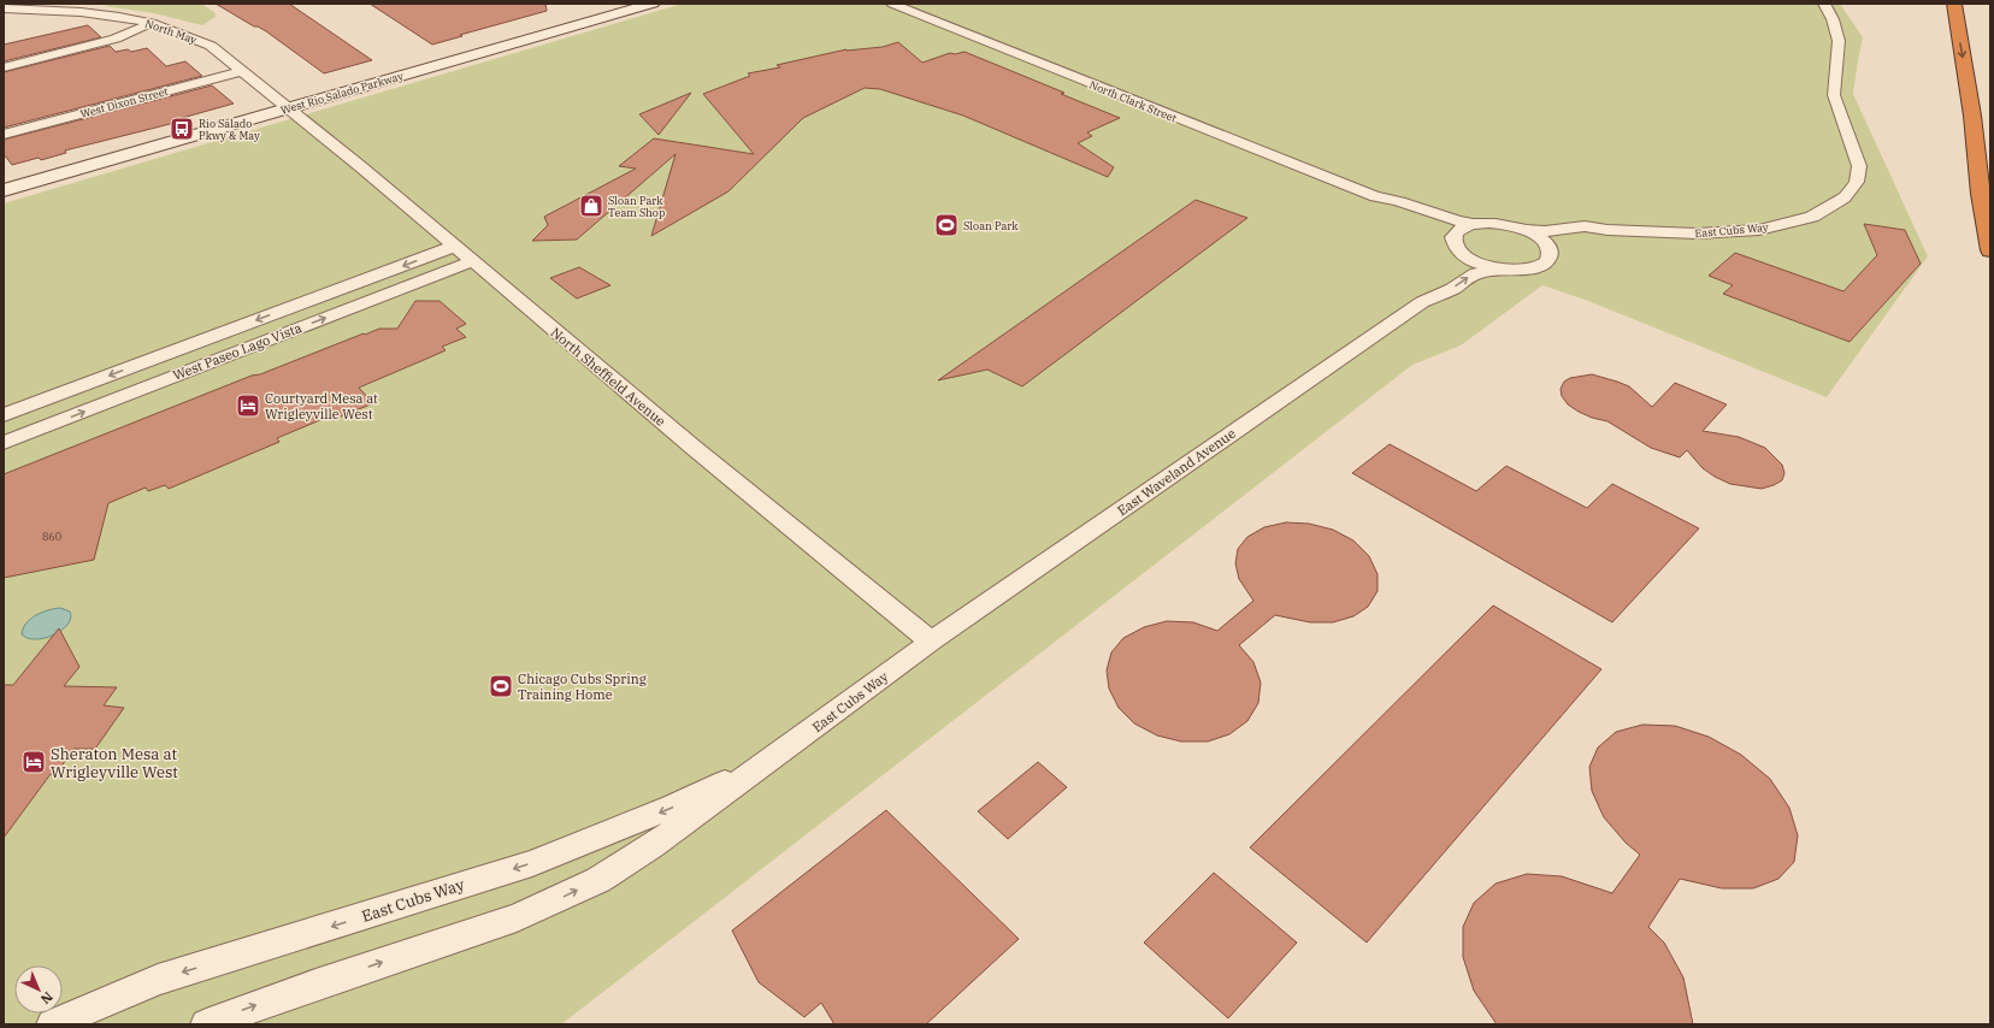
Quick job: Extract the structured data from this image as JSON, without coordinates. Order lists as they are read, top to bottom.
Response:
{
  "streets": {
    "main road": ["West Rio Salado Parkway"],
    "street": [
      "North May",
      "North Clark Street",
      "West Dixon Street",
      "East Cubs Way",
      "West Paseo Lago Vista",
      "North Sheffield Avenue",
      "East Waveland Avenue"
    ]
  },
  "crossings": [
    ["North May", "West Rio Salado Parkway"],
    ["North May", "West Dixon Street"],
    ["North May", "North Sheffield Avenue"],
    ["West Rio Salado Parkway", "North Sheffield Avenue"],
    ["North Clark Street", "East Cubs Way"],
    ["North Clark Street", "East Waveland Avenue"],
    ["East Cubs Way", "North Sheffield Avenue"],
    ["East Cubs Way", "East Waveland Avenue"],
    ["West Paseo Lago Vista", "North Sheffield Avenue"],
    ["North Sheffield Avenue", "East Waveland Avenue"]
  ],
  "places": {
    "bus stop": ["Rio Salado Pkwy & May"],
    "shop": ["Sloan Park Team Shop"],
    "sports": ["Sloan Park", "Chicago Cubs Spring Training Home"],
    "hotel": ["Courtyard Mesa at Wrigleyville West", "Sheraton Mesa at Wrigleyville West"]
  },
  "house_numbers": ["860"],
  "north": "bottom right"
}
